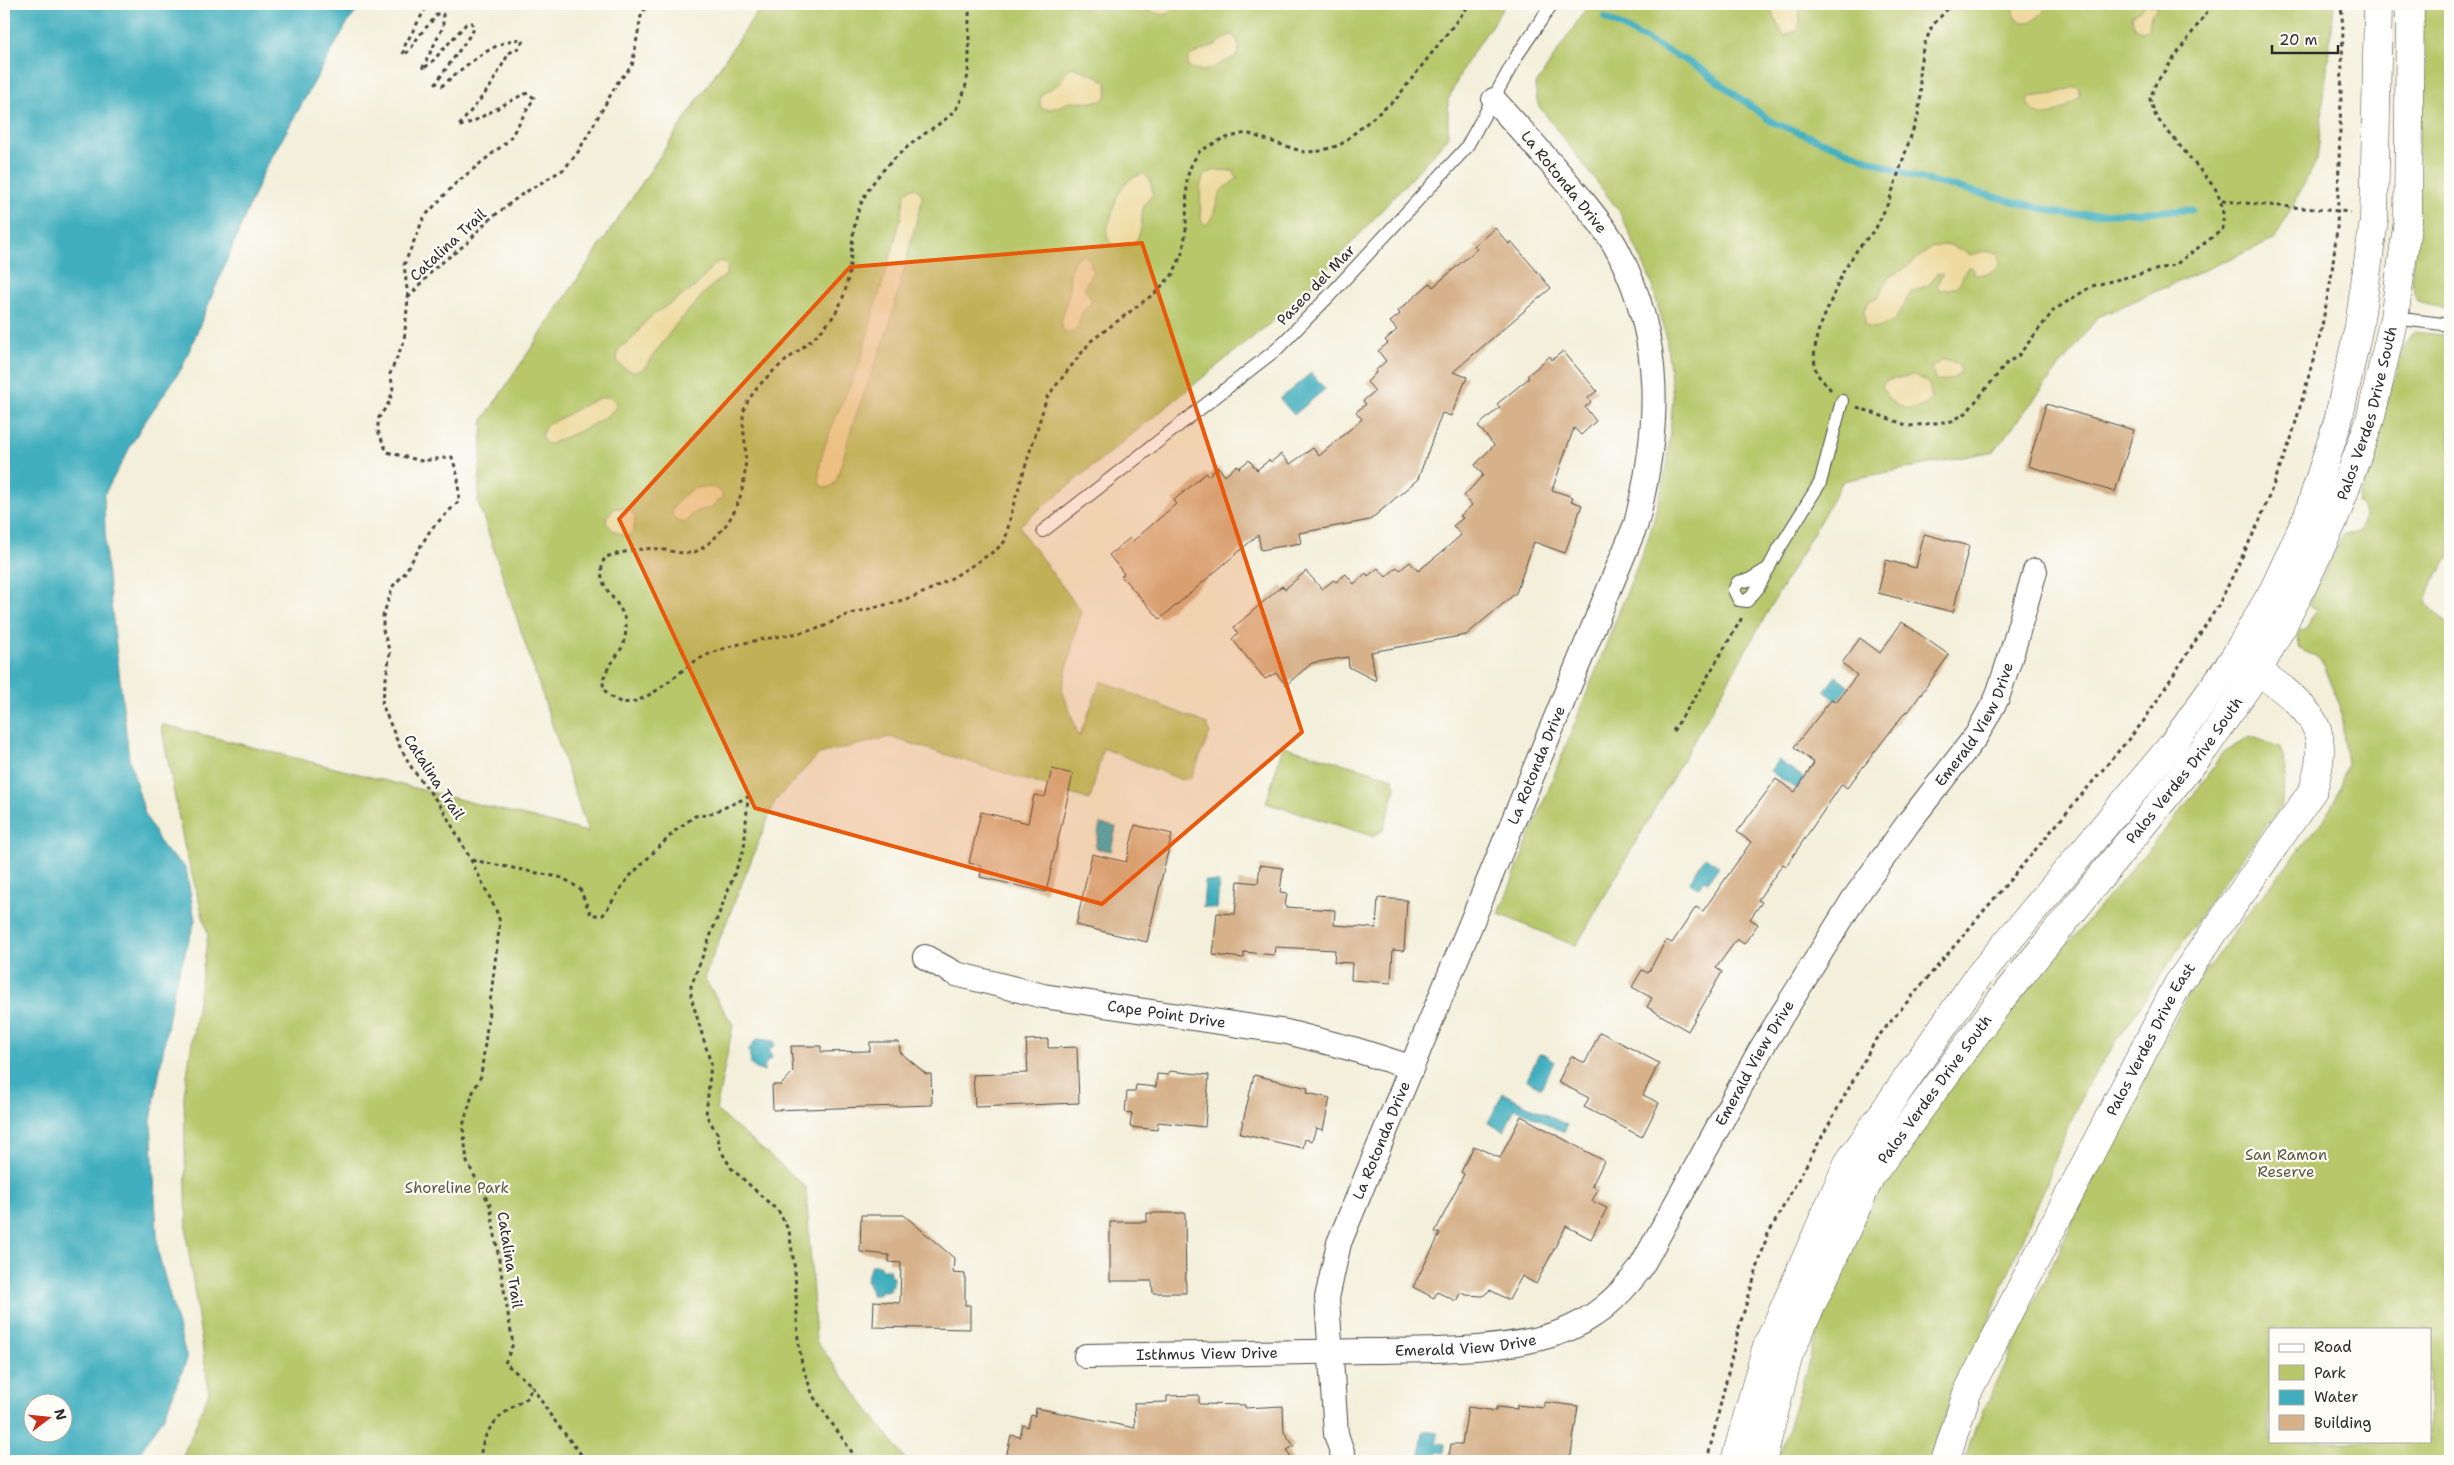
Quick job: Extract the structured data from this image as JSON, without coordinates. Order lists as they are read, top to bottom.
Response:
{
  "streets": {
    "main road": ["Palos Verdes Drive South", "Palos Verdes Drive East"],
    "street": [
      "La Rotonda Drive",
      "Emerald View Drive",
      "Cape Point Drive",
      "Isthmus View Drive"
    ],
    "lane": ["Paseo del Mar"],
    "path": ["Catalina Trail"]
  },
  "crossings": [
    ["La Rotonda Drive", "Paseo del Mar"],
    ["La Rotonda Drive", "Emerald View Drive"],
    ["La Rotonda Drive", "Cape Point Drive"],
    ["La Rotonda Drive", "Isthmus View Drive"],
    ["Palos Verdes Drive South", "Palos Verdes Drive East"],
    ["Emerald View Drive", "Isthmus View Drive"]
  ],
  "parks": ["San Ramon Reserve", "Shoreline Park"],
  "legend": [
    "Road",
    "Park",
    "Water",
    "Building"
  ],
  "scale_bar": "20 m",
  "north": "right"
}
